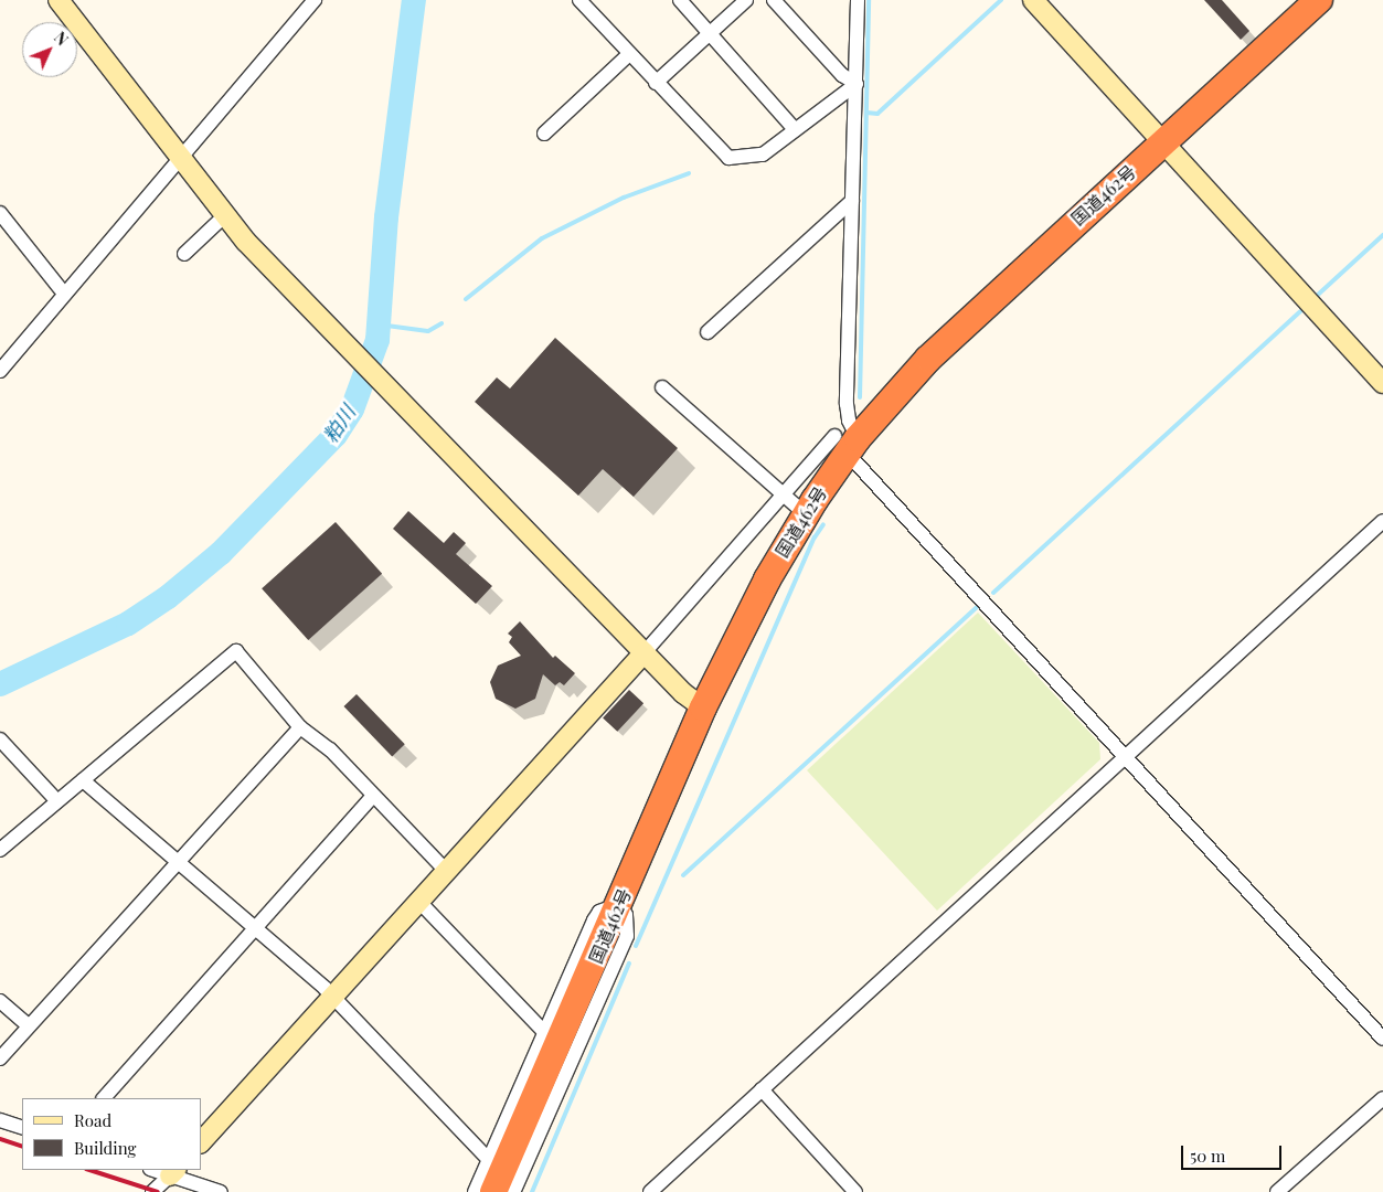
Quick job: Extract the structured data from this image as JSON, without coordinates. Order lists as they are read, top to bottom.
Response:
{
  "streets": {
    "highway": ["国道462号"]
  },
  "water": ["粕川"],
  "legend": ["Road", "Building"],
  "scale_bar": "50 m",
  "north": "top right"
}
